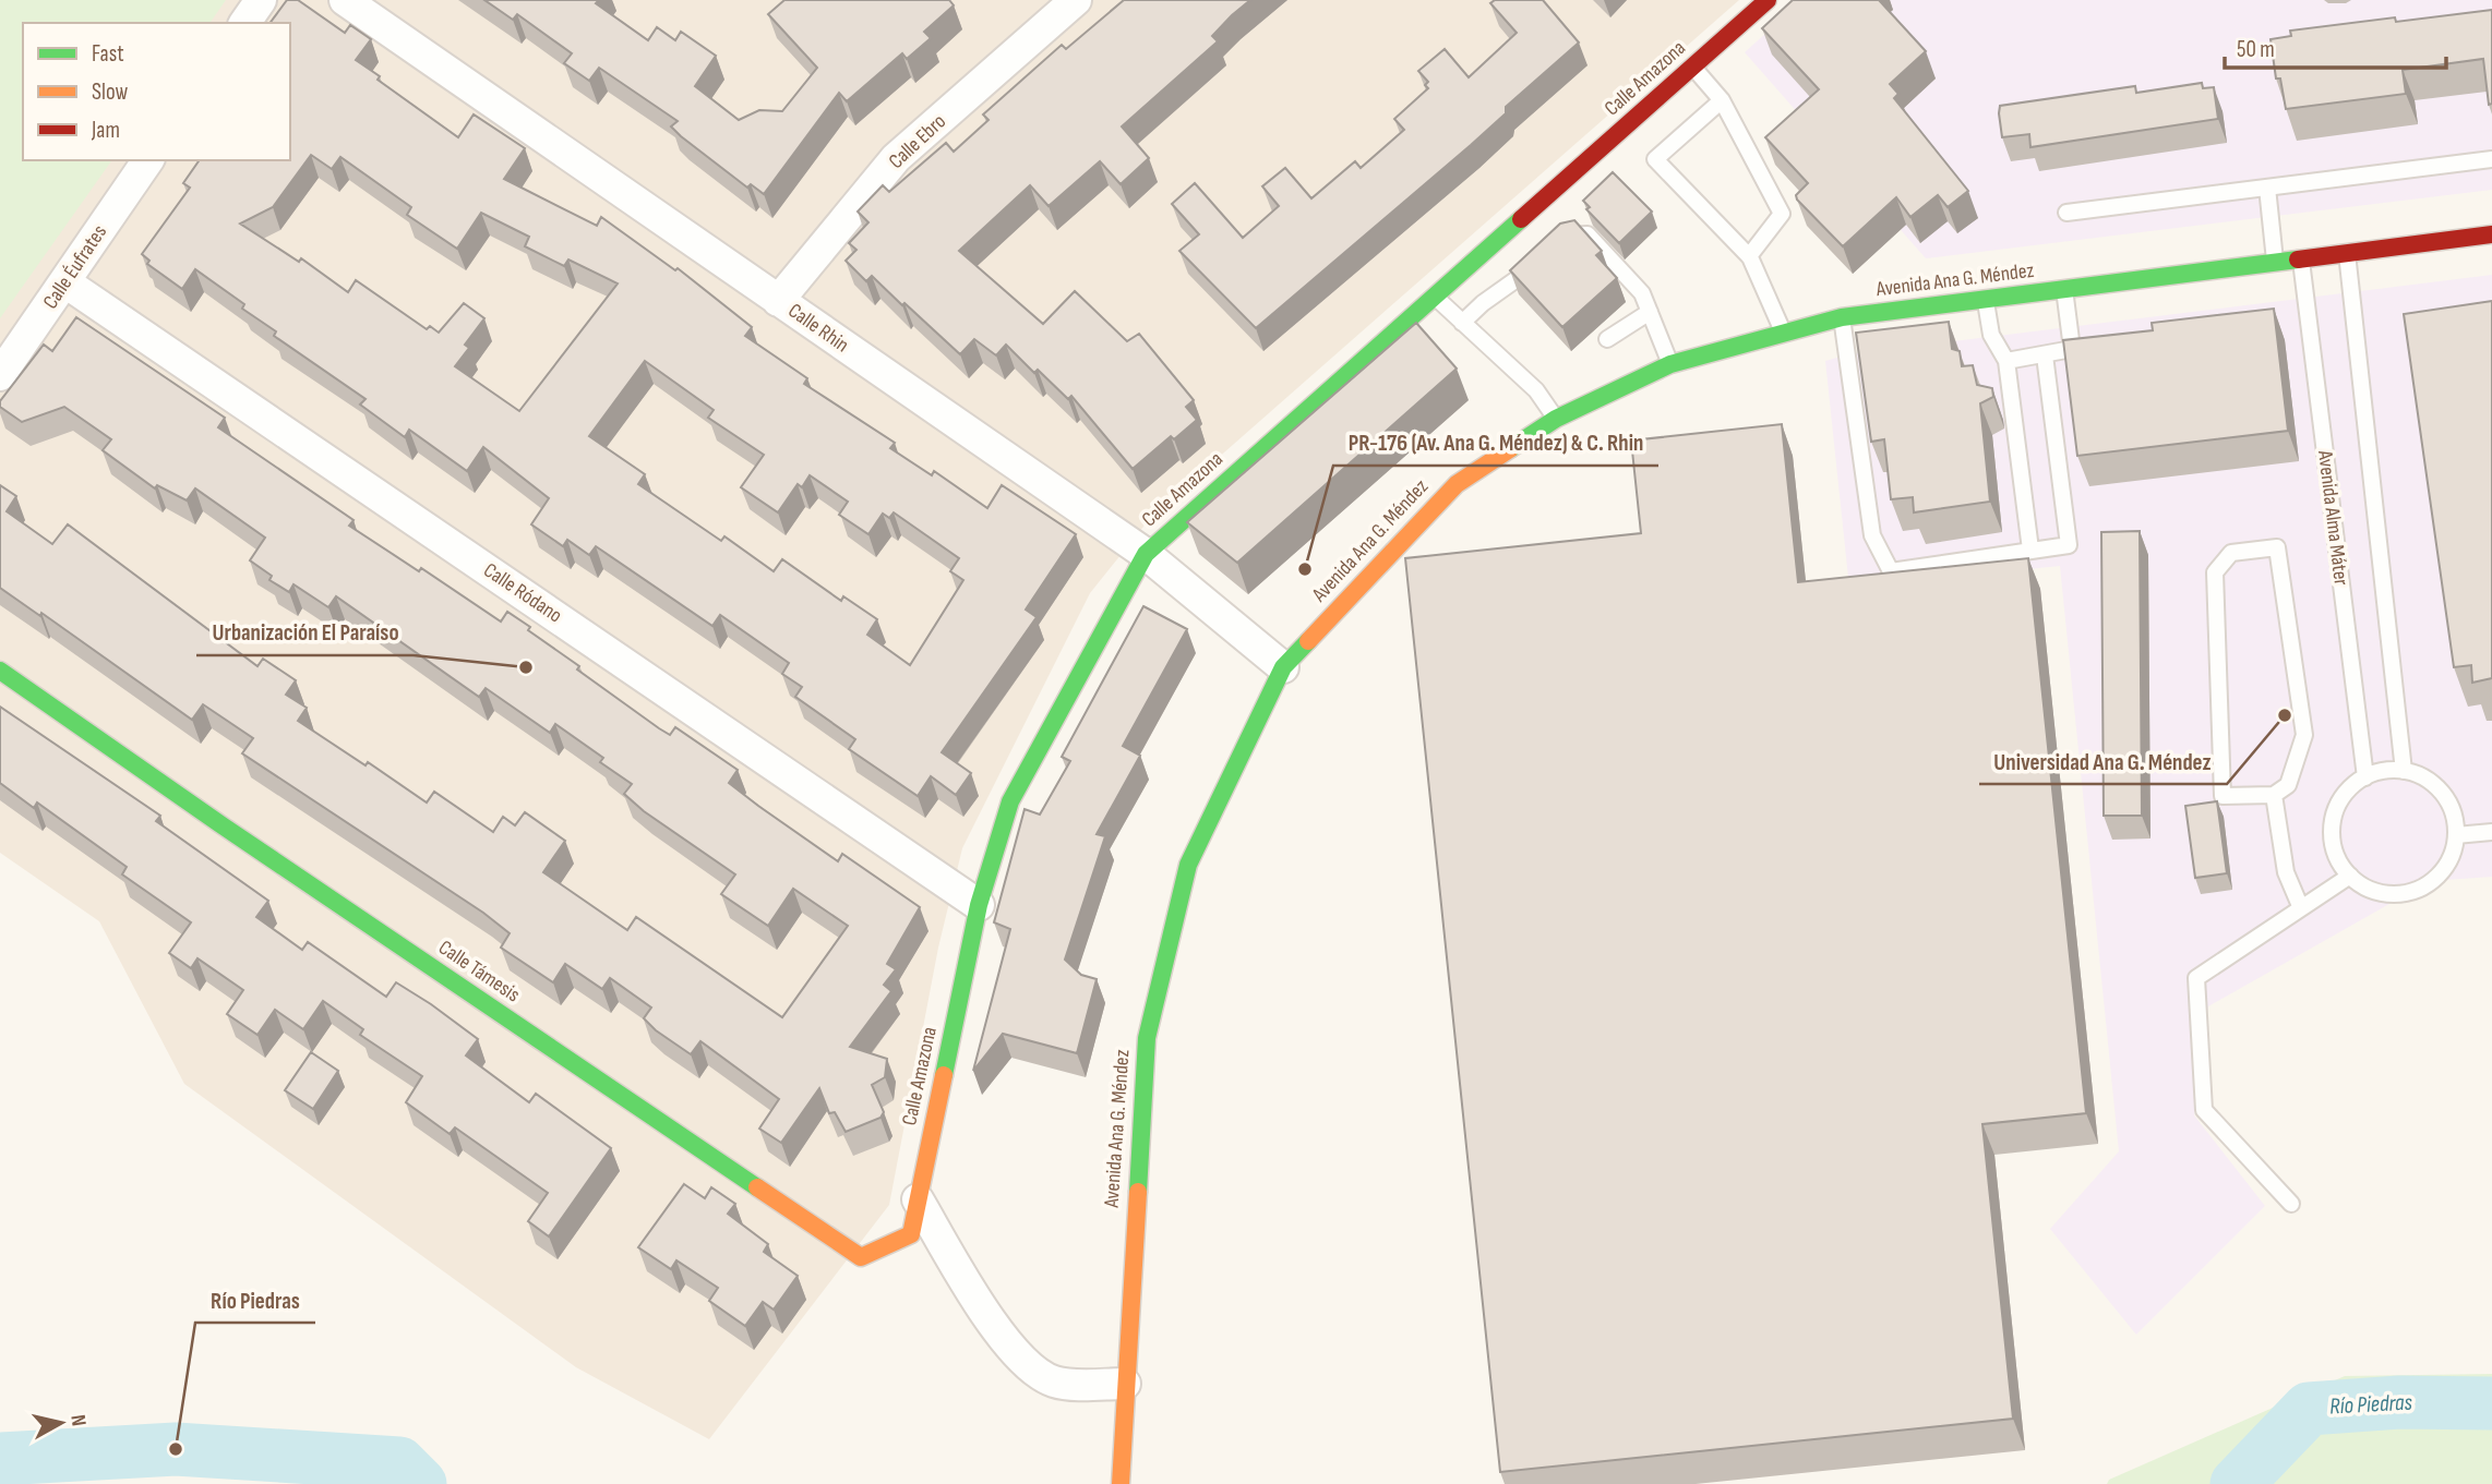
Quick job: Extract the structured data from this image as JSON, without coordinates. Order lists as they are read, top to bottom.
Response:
{
  "streets": {
    "street": [
      "Calle Amazona",
      "Calle Ebro",
      "Calle Éufrates",
      "Avenida Ana G. Méndez",
      "Calle Rhin",
      "Calle Ródano",
      "Calle Támesis"
    ],
    "lane": ["Avenida Alma Máter"]
  },
  "crossings": [
    ["Calle Amazona", "Calle Rhin"],
    ["Calle Amazona", "Calle Ródano"],
    ["Calle Amazona", "Calle Támesis"],
    ["Calle Ebro", "Calle Rhin"],
    ["Calle Éufrates", "Calle Ródano"],
    ["Avenida Ana G. Méndez", "Calle Rhin"],
    ["Avenida Ana G. Méndez", "Avenida Alma Máter"]
  ],
  "water": ["Río Piedras"],
  "places": [
    "PR-176 (Av. Ana G. Méndez) & C. Rhin",
    "Urbanización El Paraíso",
    "Universidad Ana G. Méndez",
    "Río Piedras"
  ],
  "legend": ["Fast", "Slow", "Jam"],
  "scale_bar": "50 m",
  "north": "right"
}
